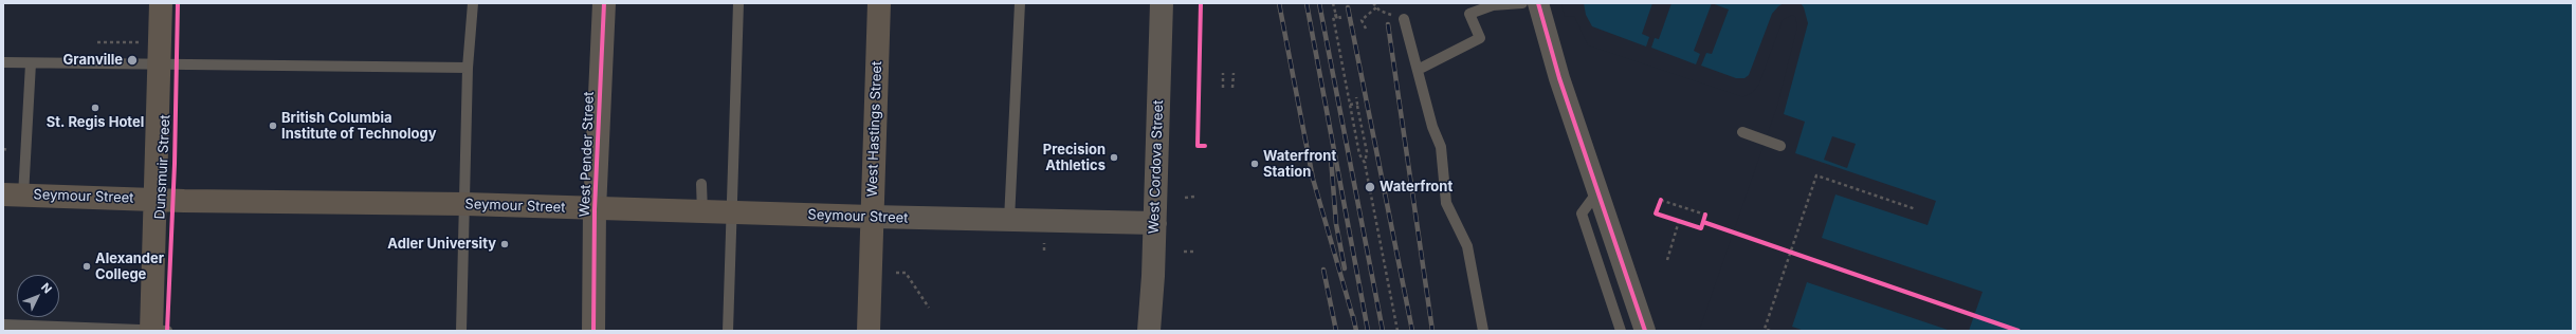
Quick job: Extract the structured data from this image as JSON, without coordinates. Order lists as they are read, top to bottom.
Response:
{
  "streets": {
    "main road": [
      "West Hastings Street",
      "West Pender Street",
      "Dunsmuir Street",
      "West Cordova Street",
      "Seymour Street"
    ]
  },
  "crossings": [
    ["West Hastings Street", "Seymour Street"],
    ["West Pender Street", "Seymour Street"],
    ["Dunsmuir Street", "Seymour Street"],
    ["West Cordova Street", "Seymour Street"]
  ],
  "places": [
    "Granville",
    "St. Regis Hotel",
    "British Columbia Institute of Technology",
    "Precision Athletics",
    "Waterfront Station",
    "Waterfront",
    "Adler University",
    "Alexander College"
  ],
  "north": "top right"
}
